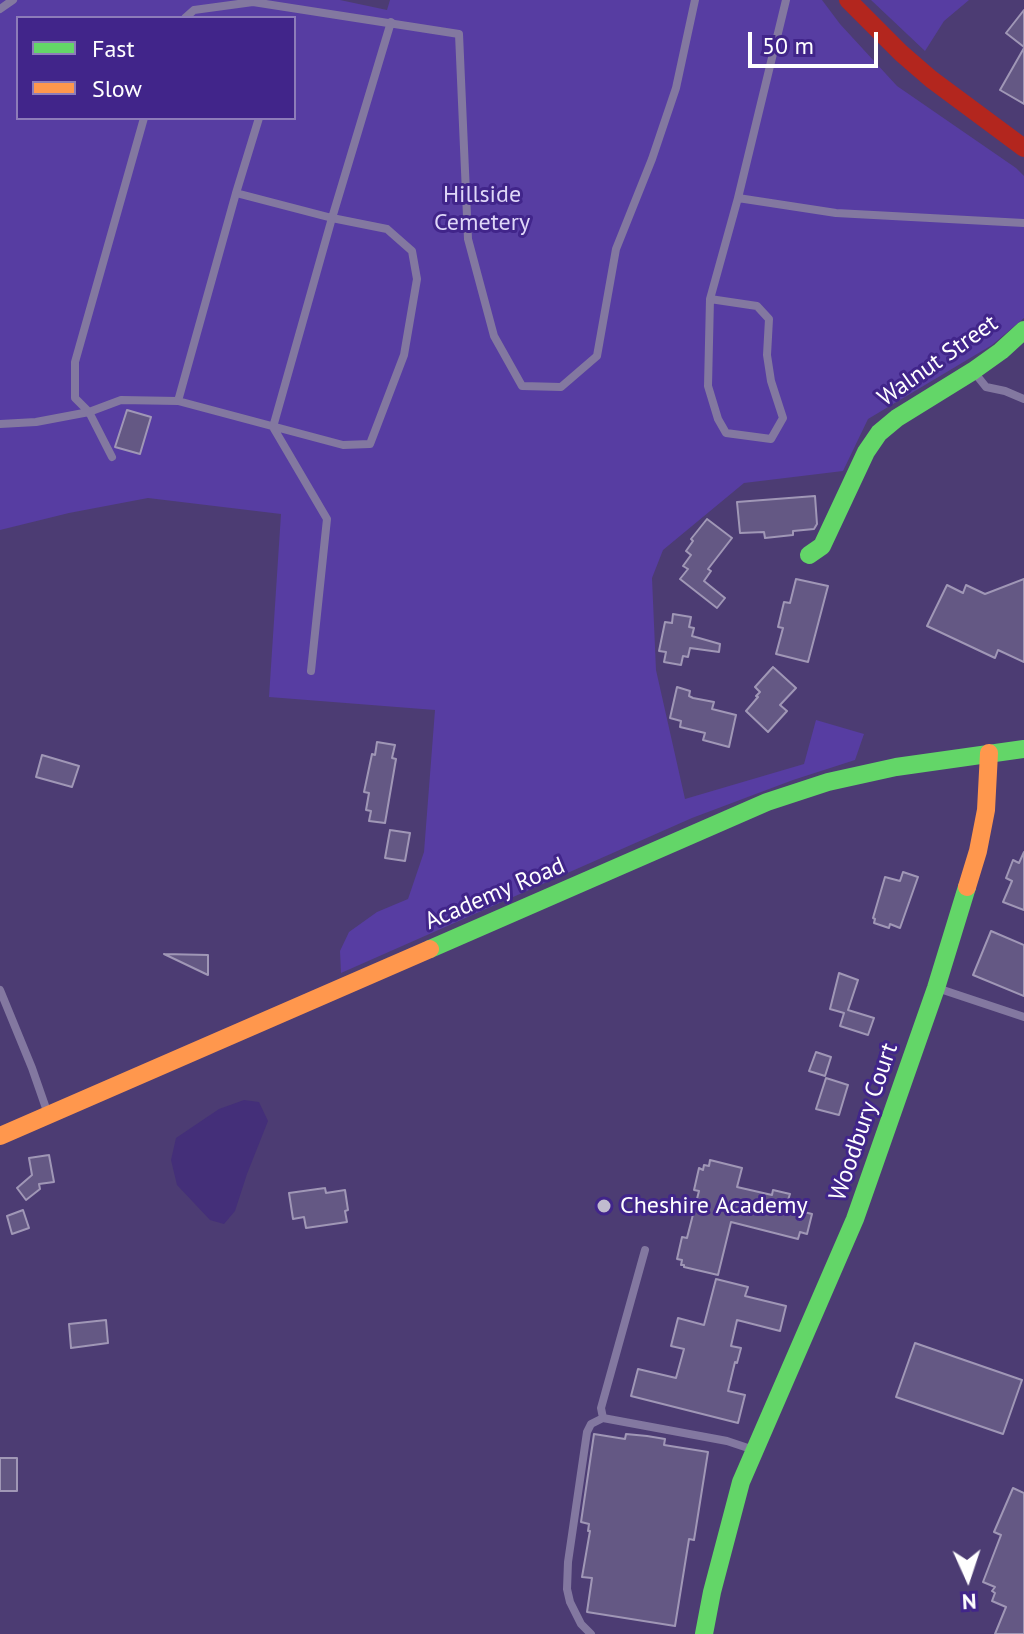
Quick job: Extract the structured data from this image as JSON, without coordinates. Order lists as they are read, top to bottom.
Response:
{
  "streets": {
    "street": ["Walnut Street", "Academy Road", "Woodbury Court"]
  },
  "crossings": [
    ["Academy Road", "Woodbury Court"]
  ],
  "parks": ["Hillside Cemetery"],
  "places": ["Cheshire Academy"],
  "legend": ["Fast", "Slow"],
  "scale_bar": "50 m",
  "north": "bottom"
}
